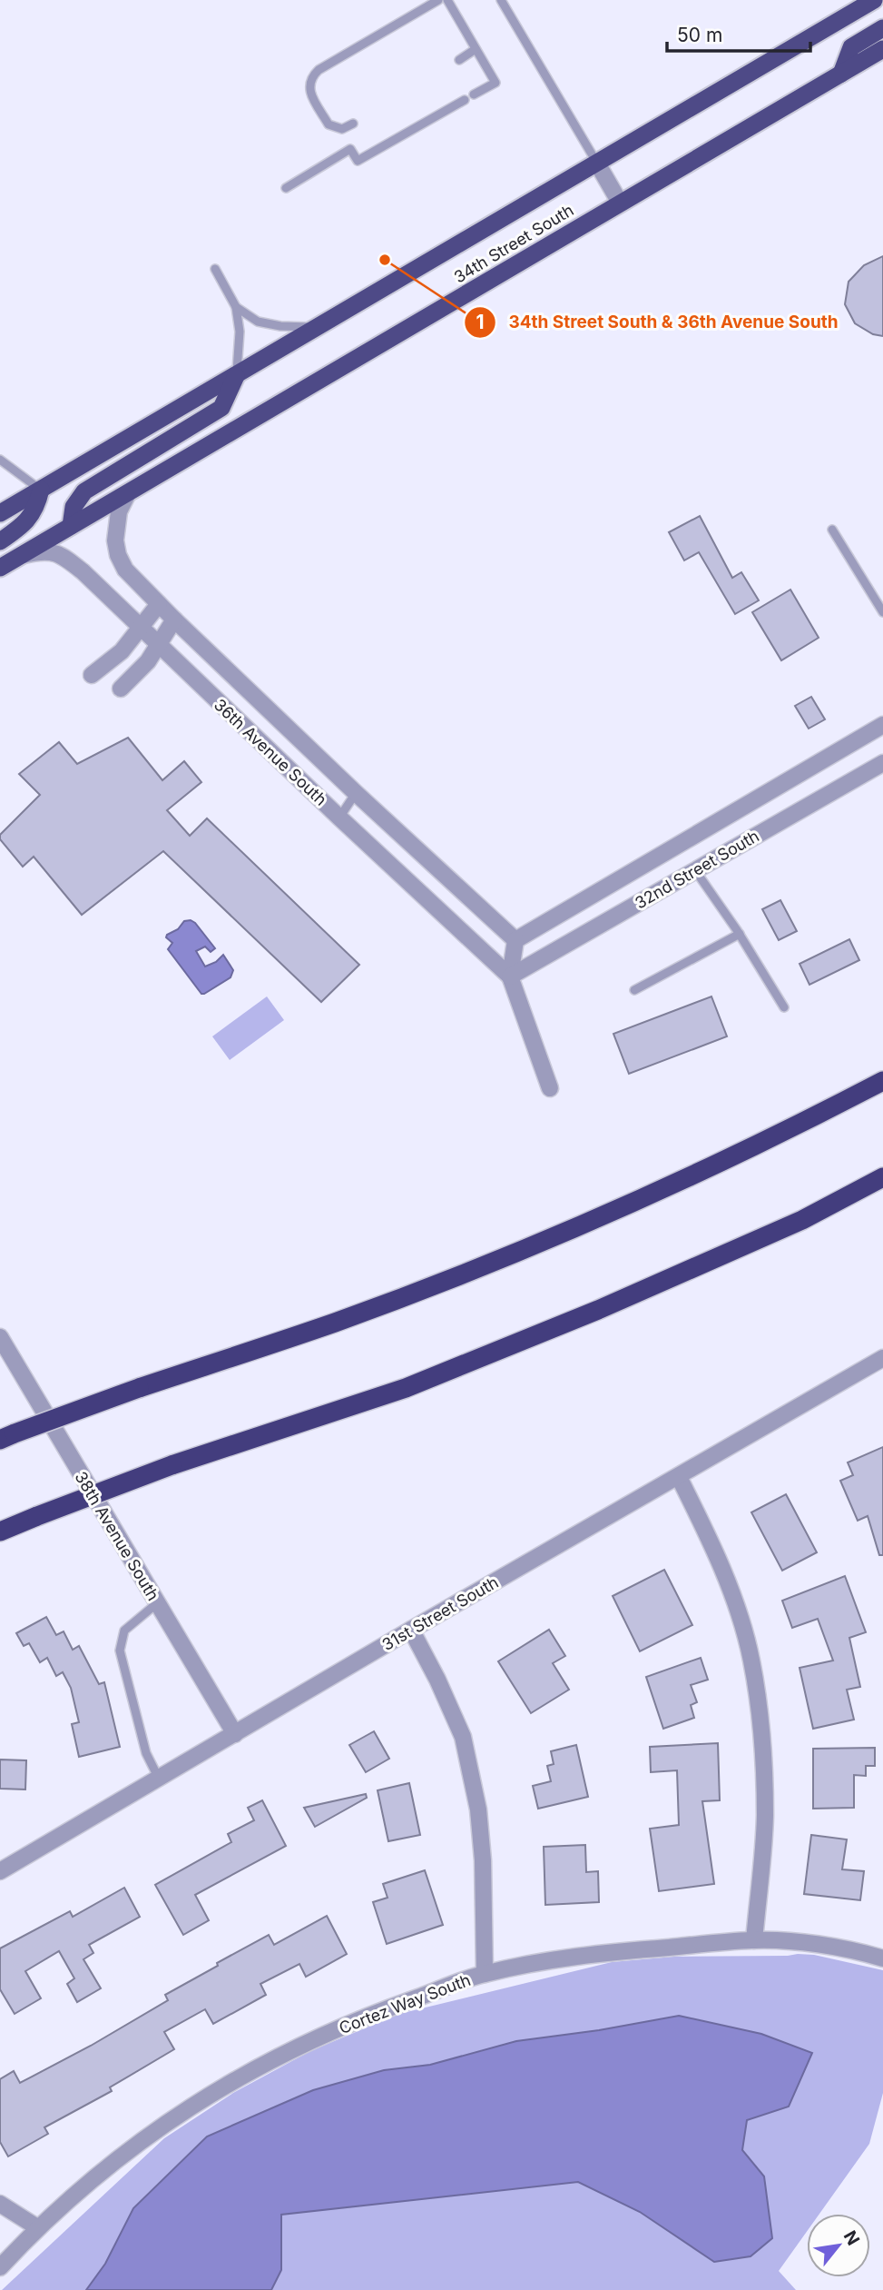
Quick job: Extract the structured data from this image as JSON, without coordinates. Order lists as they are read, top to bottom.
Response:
{
  "streets": {
    "highway": ["34th Street South"],
    "street": [
      "36th Avenue South",
      "32nd Street South",
      "38th Avenue South",
      "31st Street South",
      "Cortez Way South"
    ]
  },
  "crossings": [
    ["34th Street South", "36th Avenue South"],
    ["36th Avenue South", "32nd Street South"],
    ["38th Avenue South", "31st Street South"]
  ],
  "places": ["34th Street South & 36th Avenue South"],
  "scale_bar": "50 m",
  "north": "top right"
}
